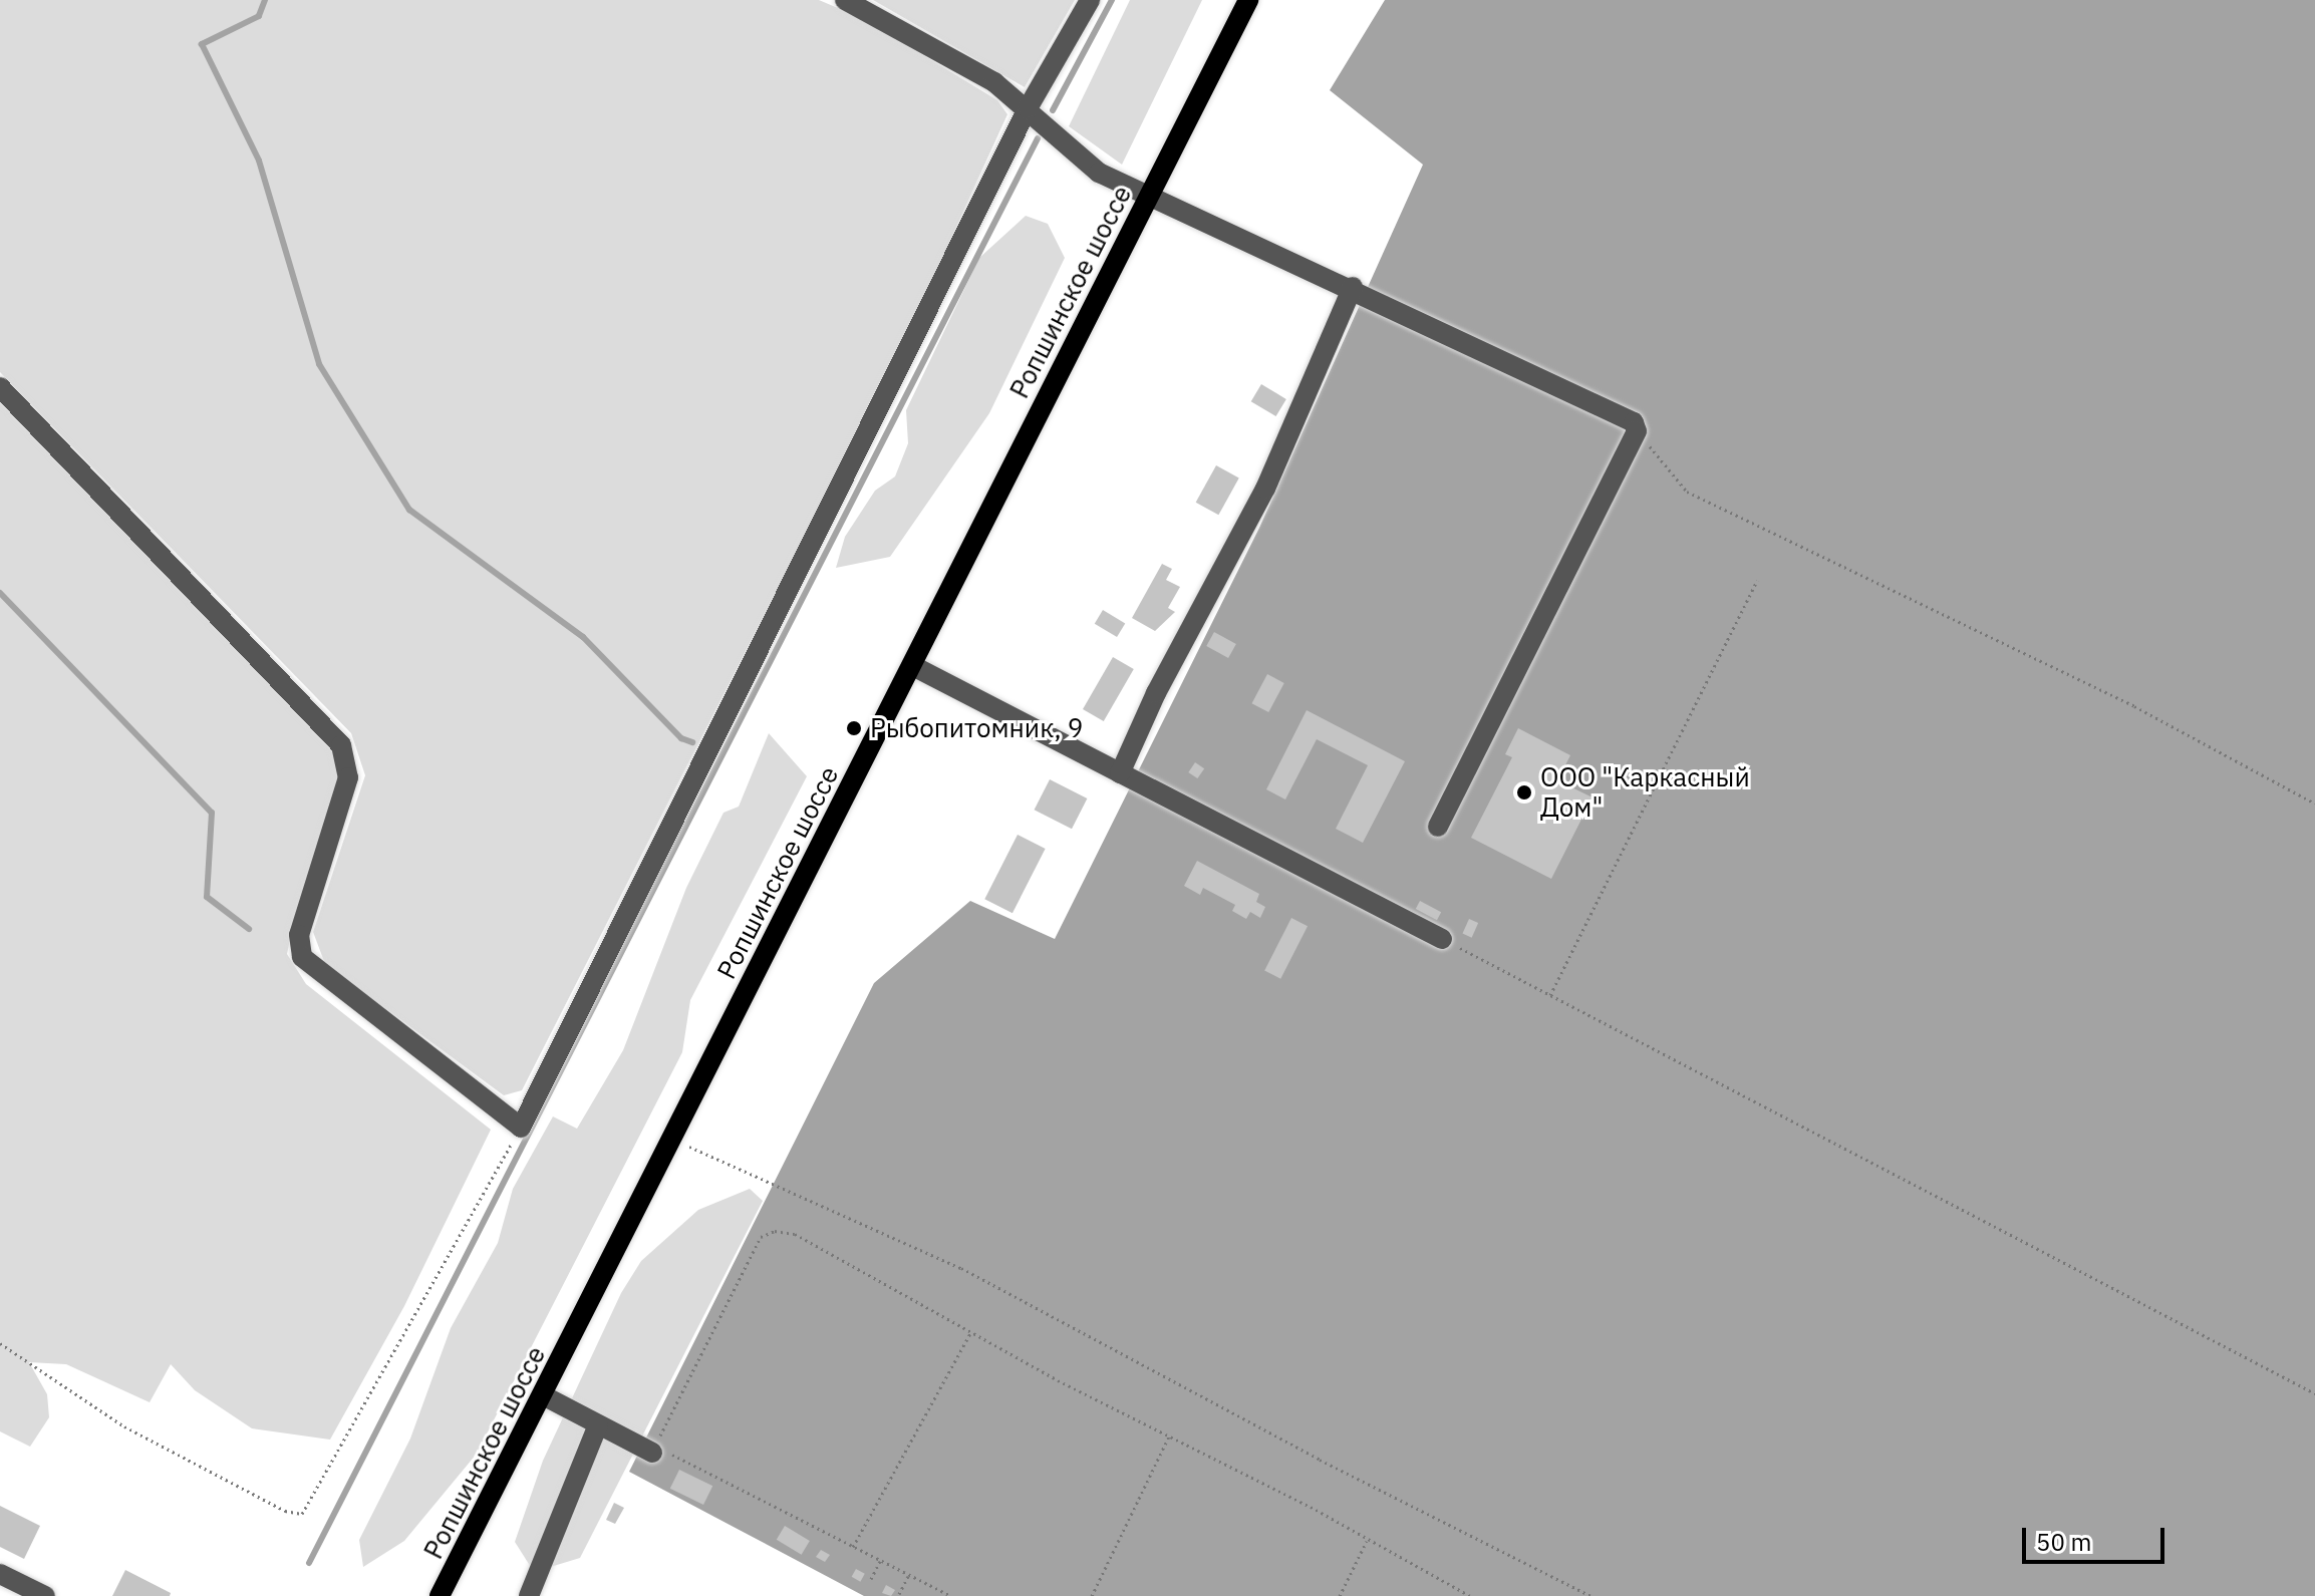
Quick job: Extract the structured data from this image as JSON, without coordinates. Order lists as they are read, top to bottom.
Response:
{
  "streets": {
    "main road": ["Ропшинское шоссе"]
  },
  "places": ["Рыбопитомник, 9", "ООО \"Каркасный Дом\""],
  "scale_bar": "50 m"
}
